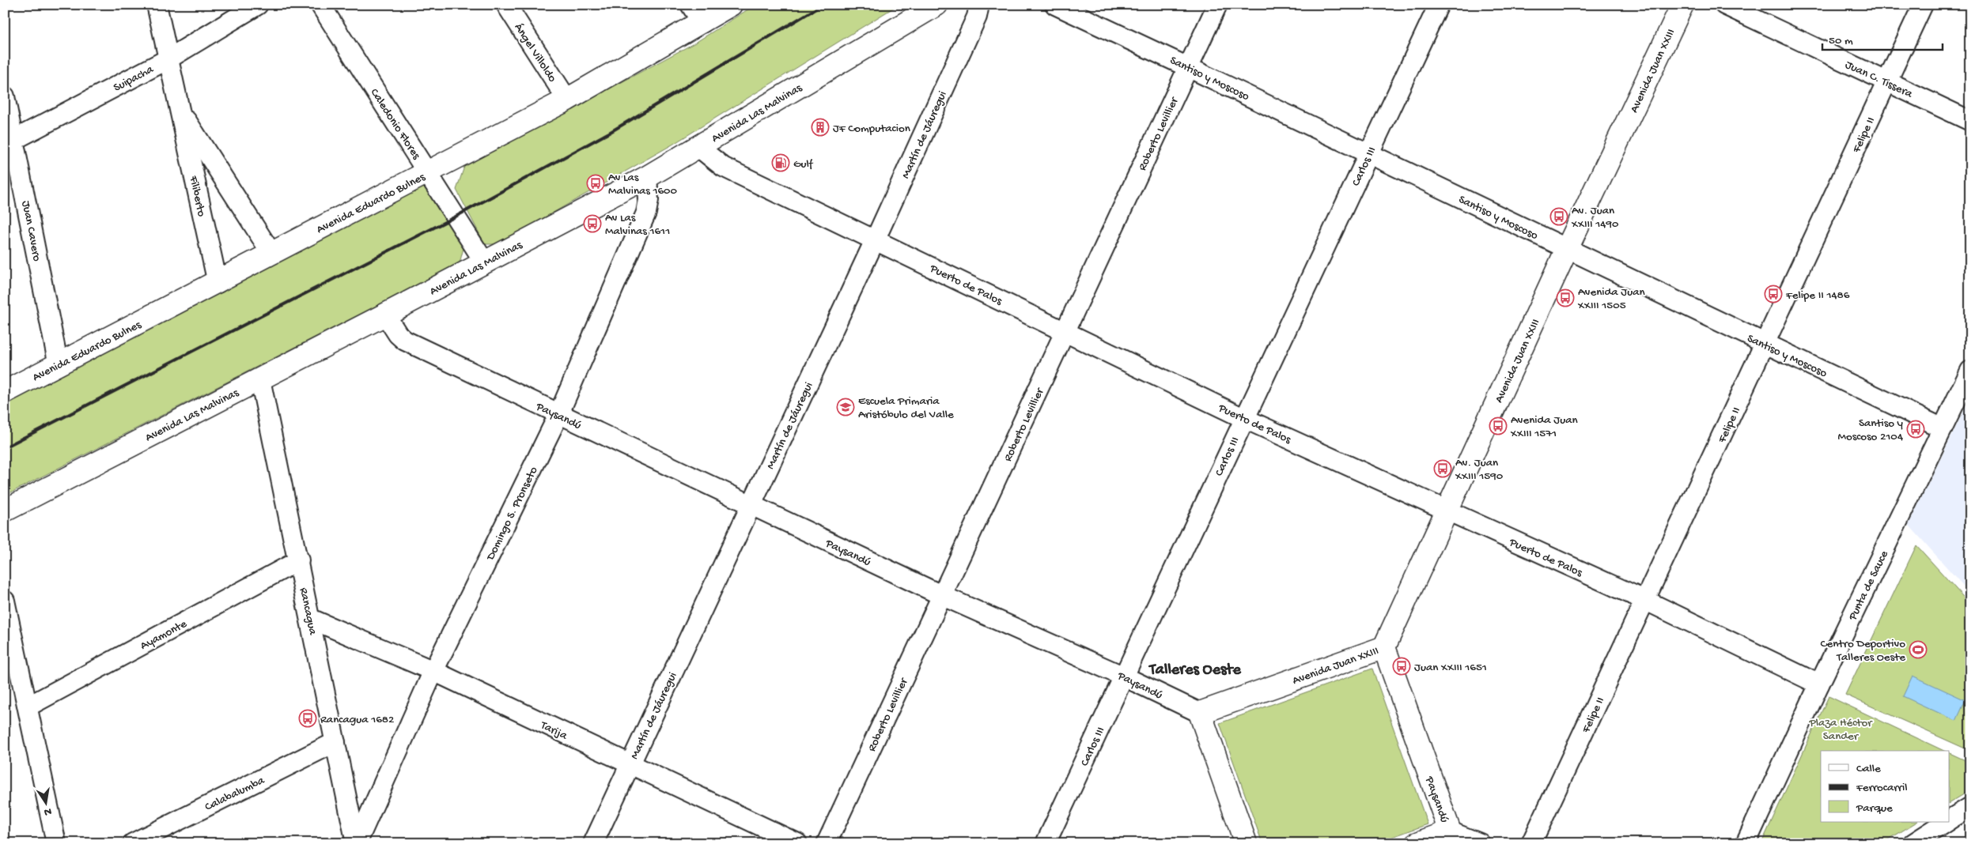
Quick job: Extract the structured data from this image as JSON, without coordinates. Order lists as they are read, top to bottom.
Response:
{
  "streets": {
    "main road": [
      "Avenida Juan XXIII",
      "Avenida Las Malvinas",
      "Avenida Eduardo Bulnes",
      "Paysandú"
    ],
    "street": [
      "Ángel Villoldo",
      "Suipacha",
      "Santiso y Moscoso",
      "Juan C. Tissera",
      "Caledonio Flores",
      "Roberto Levillier",
      "Martín de Jáuregui",
      "Felipe II",
      "Carlos III",
      "Filiberto",
      "Juan Cavero",
      "Puerto de Palos",
      "Domingo S. Pronseto",
      "Punta de Sauce",
      "Rancagua",
      "Ayamonte",
      "Tarija",
      "Calabalumba"
    ]
  },
  "crossings": [
    ["Ángel Villoldo", "Avenida Eduardo Bulnes"],
    ["Avenida Juan XXIII", "Santiso y Moscoso"],
    ["Avenida Juan XXIII", "Puerto de Palos"],
    ["Avenida Juan XXIII", "Paysandú"],
    ["Suipacha", "Filiberto"],
    ["Suipacha", "Juan Cavero"],
    ["Santiso y Moscoso", "Roberto Levillier"],
    ["Santiso y Moscoso", "Felipe II"],
    ["Santiso y Moscoso", "Carlos III"],
    ["Santiso y Moscoso", "Punta de Sauce"],
    ["Juan C. Tissera", "Felipe II"],
    ["Avenida Las Malvinas", "Caledonio Flores"],
    ["Avenida Las Malvinas", "Puerto de Palos"],
    ["Avenida Las Malvinas", "Paysandú"],
    ["Avenida Las Malvinas", "Domingo S. Pronseto"],
    ["Avenida Las Malvinas", "Rancagua"],
    ["Caledonio Flores", "Avenida Eduardo Bulnes"],
    ["Roberto Levillier", "Puerto de Palos"],
    ["Roberto Levillier", "Paysandú"],
    ["Martín de Jáuregui", "Puerto de Palos"],
    ["Martín de Jáuregui", "Paysandú"],
    ["Martín de Jáuregui", "Tarija"],
    ["Felipe II", "Puerto de Palos"],
    ["Carlos III", "Puerto de Palos"],
    ["Carlos III", "Paysandú"],
    ["Filiberto", "Avenida Eduardo Bulnes"],
    ["Avenida Eduardo Bulnes", "Juan Cavero"],
    ["Puerto de Palos", "Punta de Sauce"],
    ["Paysandú", "Domingo S. Pronseto"],
    ["Domingo S. Pronseto", "Rancagua"],
    ["Domingo S. Pronseto", "Tarija"],
    ["Rancagua", "Ayamonte"],
    ["Rancagua", "Tarija"],
    ["Rancagua", "Calabalumba"]
  ],
  "districts": ["Talleres Oeste"],
  "parks": ["Plaza Héctor Sander"],
  "places": {
    "building": ["JF Computacion"],
    "fuel station": ["Gulf"],
    "bus stop": [
      "Av Las Malvinas 1600",
      "Av. Juan XXIII 1490",
      "Av Las Malvinas 1611",
      "Felipe II 1486",
      "Avenida Juan XXIII 1505",
      "Avenida Juan XXIII 1571",
      "Santiso y Moscoso 2104",
      "Av. Juan XXIII 1590",
      "Juan XXIII 1651",
      "Rancagua 1682"
    ],
    "school or university": ["Escuela Primaria Aristóbulo del Valle"],
    "sports": ["Centro Deportivo Talleres Oeste"]
  },
  "legend": ["Calle", "Ferrocarril", "Parque"],
  "scale_bar": "50 m",
  "north": "bottom"
}
